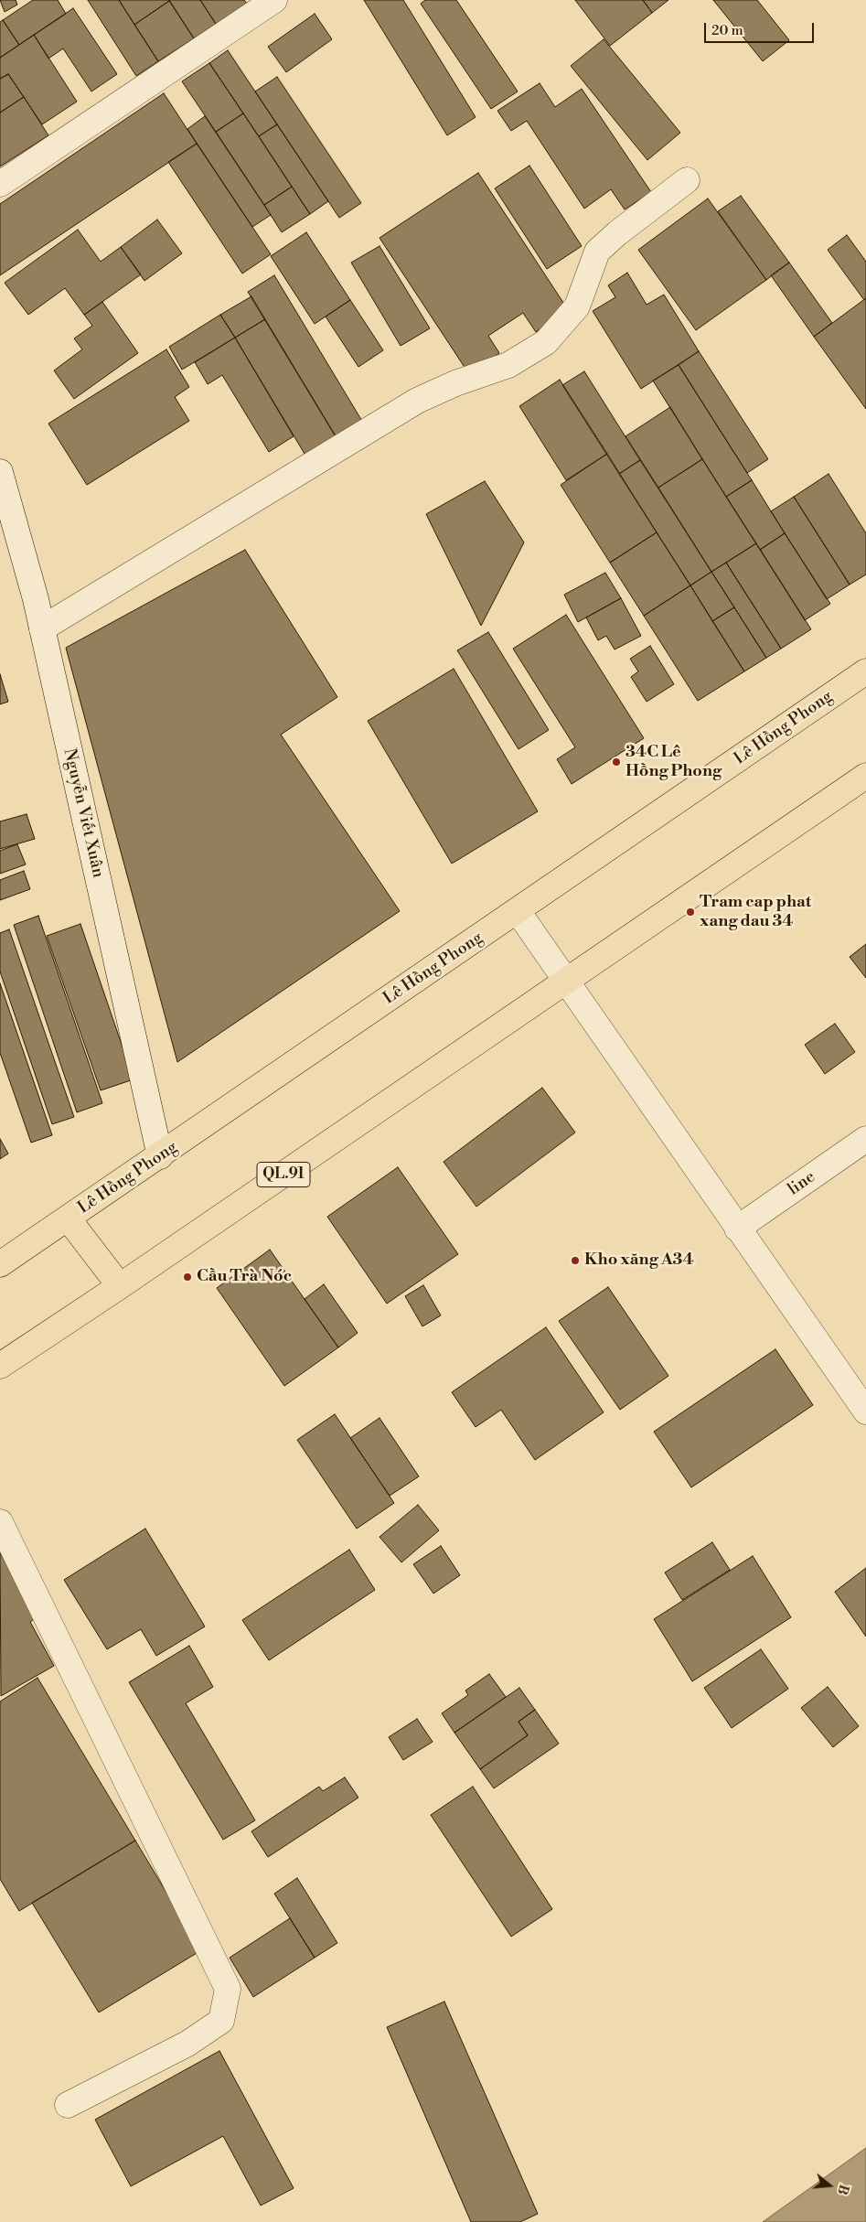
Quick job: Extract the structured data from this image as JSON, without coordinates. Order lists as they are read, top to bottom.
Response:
{
  "streets": {
    "highway": ["Lê Hồng Phong", "QL.91"],
    "street": ["Nguyễn Viết Xuân", "line"]
  },
  "crossings": [
    ["Lê Hồng Phong", "Nguyễn Viết Xuân"]
  ],
  "places": [
    "34C Lê Hồng Phong",
    "Tram cap phat xang dau 34",
    "Kho xăng A34",
    "Cầu Trà Nóc"
  ],
  "scale_bar": "20 m",
  "north": "right"
}
